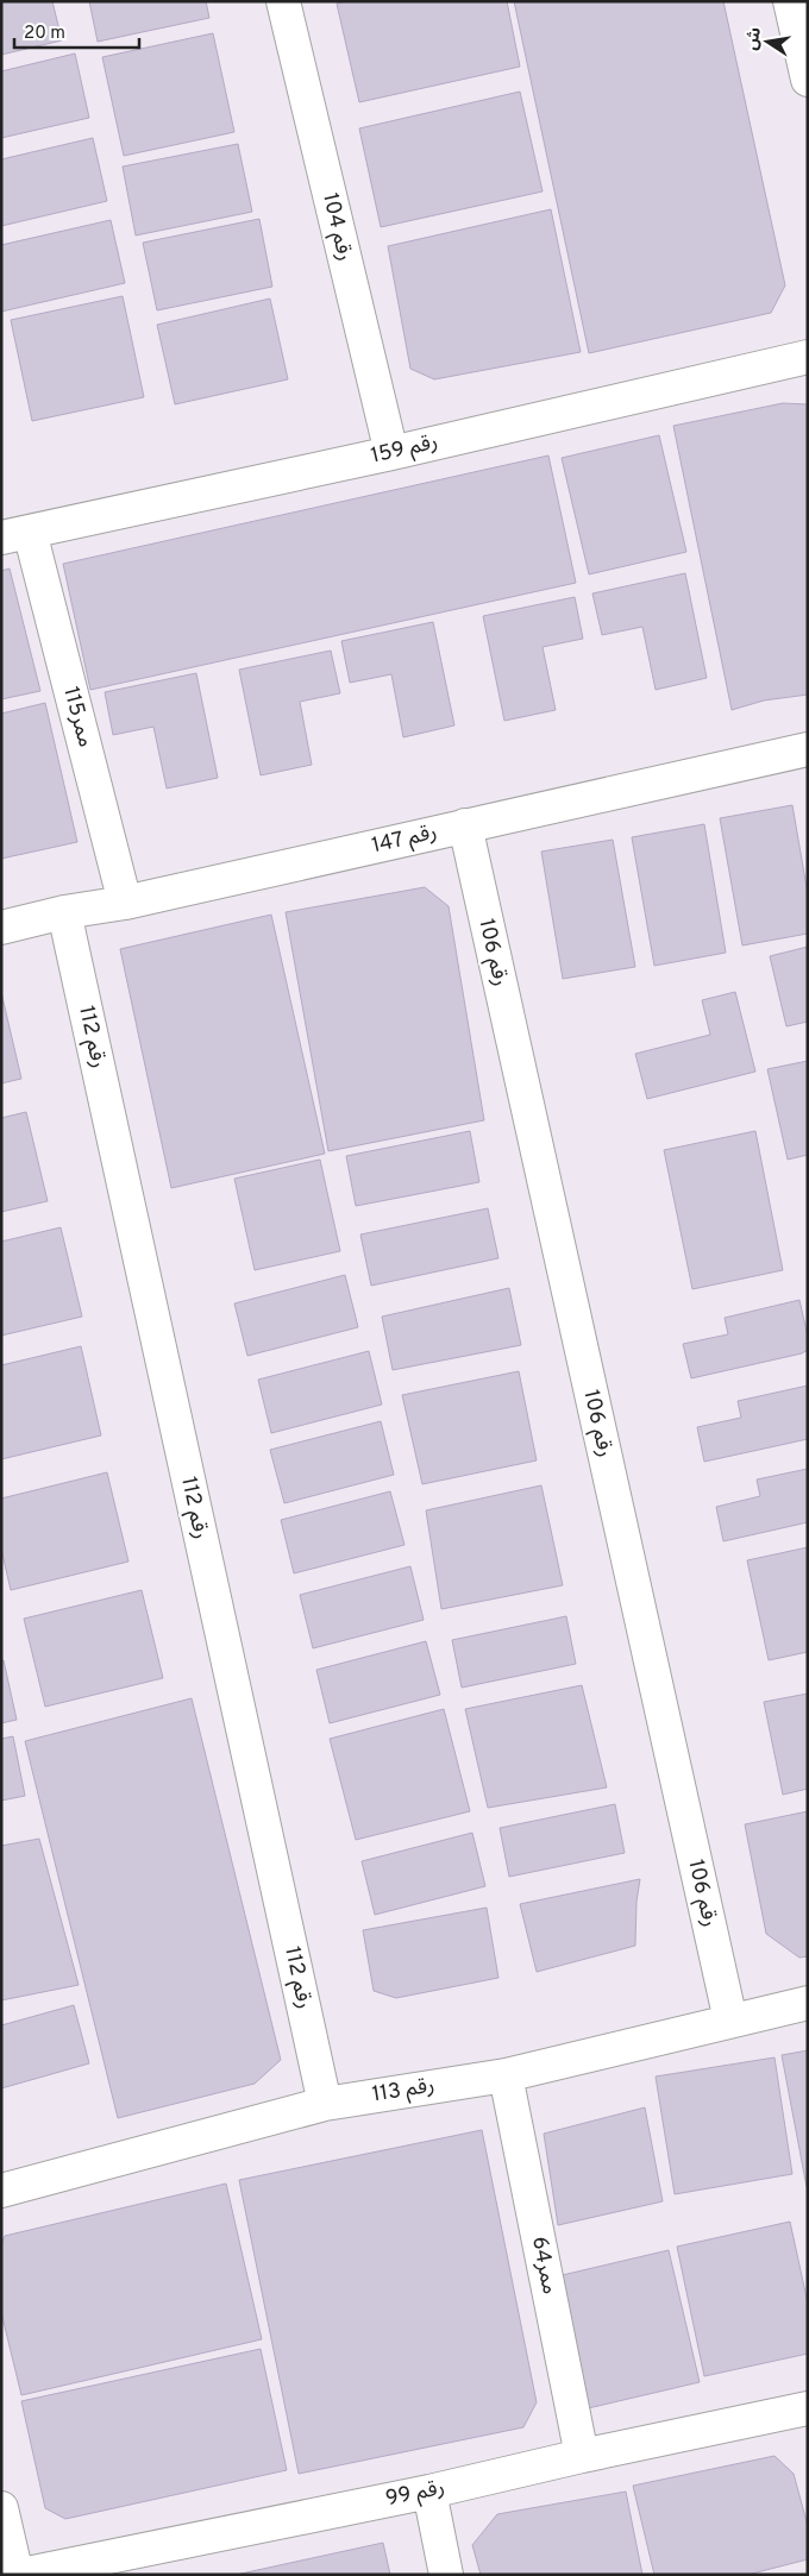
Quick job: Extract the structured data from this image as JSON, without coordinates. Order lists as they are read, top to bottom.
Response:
{
  "streets": {
    "street": [
      "رقم 104",
      "رقم 159",
      "ممر115",
      "رقم 147",
      "رقم 106",
      "رقم 112",
      "رقم 113",
      "ممر64",
      "رقم 99"
    ]
  },
  "crossings": [
    ["رقم 104", "رقم 159"],
    ["رقم 159", "ممر115"],
    ["ممر115", "رقم 147"],
    ["رقم 147", "رقم 106"],
    ["رقم 147", "رقم 112"],
    ["رقم 106", "رقم 113"],
    ["رقم 112", "رقم 113"],
    ["رقم 113", "ممر64"],
    ["ممر64", "رقم 99"]
  ],
  "scale_bar": "20 m",
  "north": "left"
}
